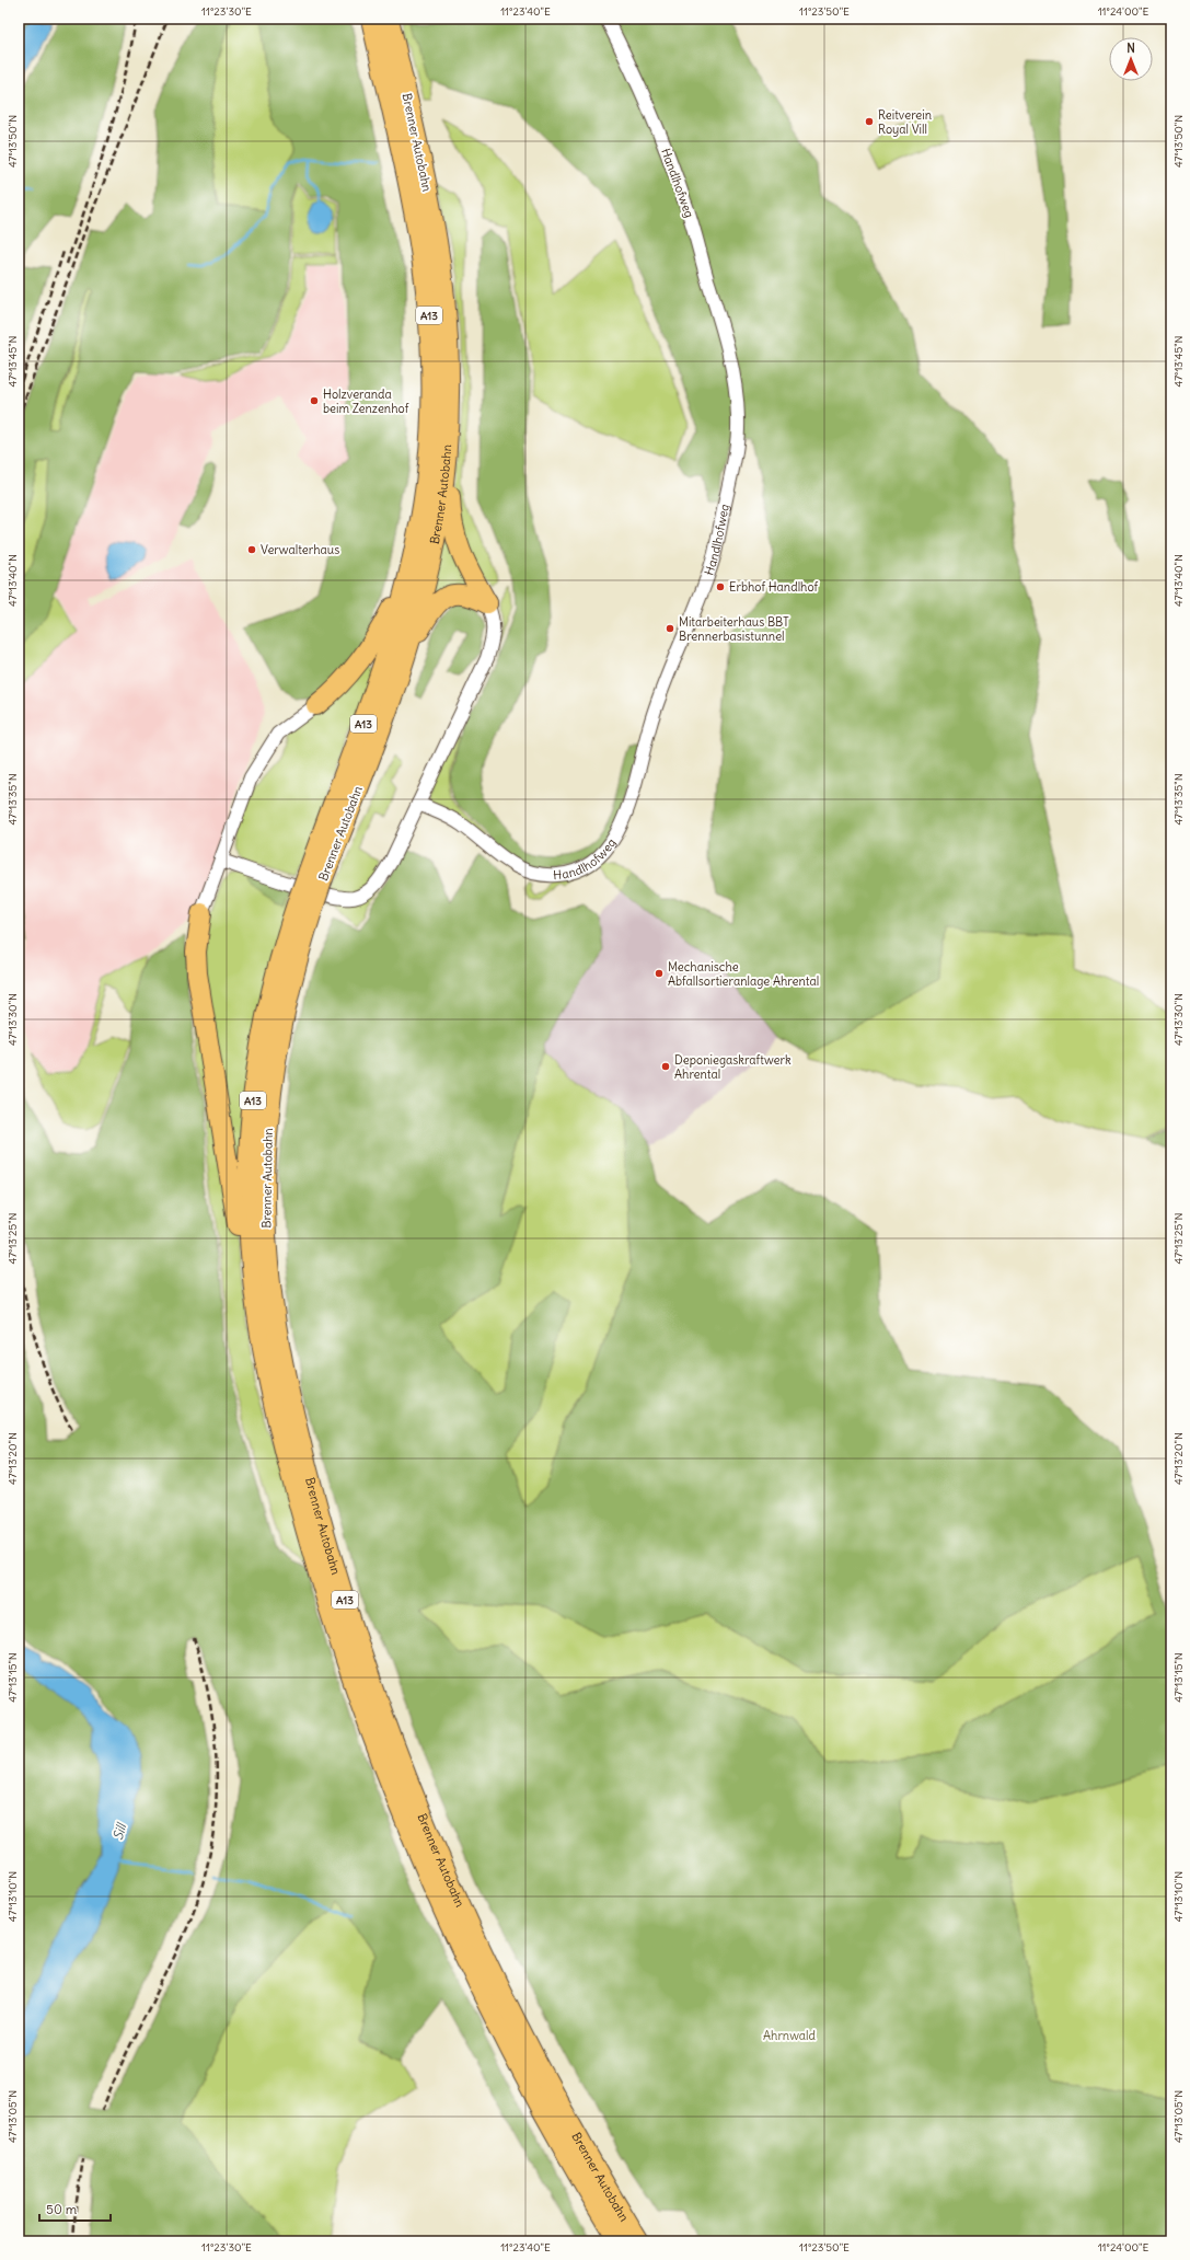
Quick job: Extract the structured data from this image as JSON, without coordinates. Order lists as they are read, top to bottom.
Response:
{
  "streets": {
    "highway": ["Brenner Autobahn", "A13"],
    "street": ["Handlhofweg"]
  },
  "water": ["Sill"],
  "parks": ["Ahrnwald"],
  "places": [
    "Reitverein Royal Vill",
    "Holzveranda beim Zenzenhof",
    "Verwalterhaus",
    "Erbhof Handlhof",
    "Mitarbeiterhaus BBT Brennerbasistunnel",
    "Mechanische Abfallsortieranlage Ahrental",
    "Deponiegaskraftwerk Ahrental"
  ],
  "scale_bar": "50 m",
  "north": "top",
  "coordinates": [
    "11°23'30\"E",
    "11°23'40\"E",
    "11°23'50\"E",
    "11°24'00\"E",
    "47°13'50\"N",
    "47°13'45\"N",
    "47°13'40\"N",
    "47°13'35\"N",
    "47°13'30\"N",
    "47°13'25\"N",
    "47°13'20\"N",
    "47°13'15\"N",
    "47°13'10\"N",
    "47°13'05\"N"
  ]
}
